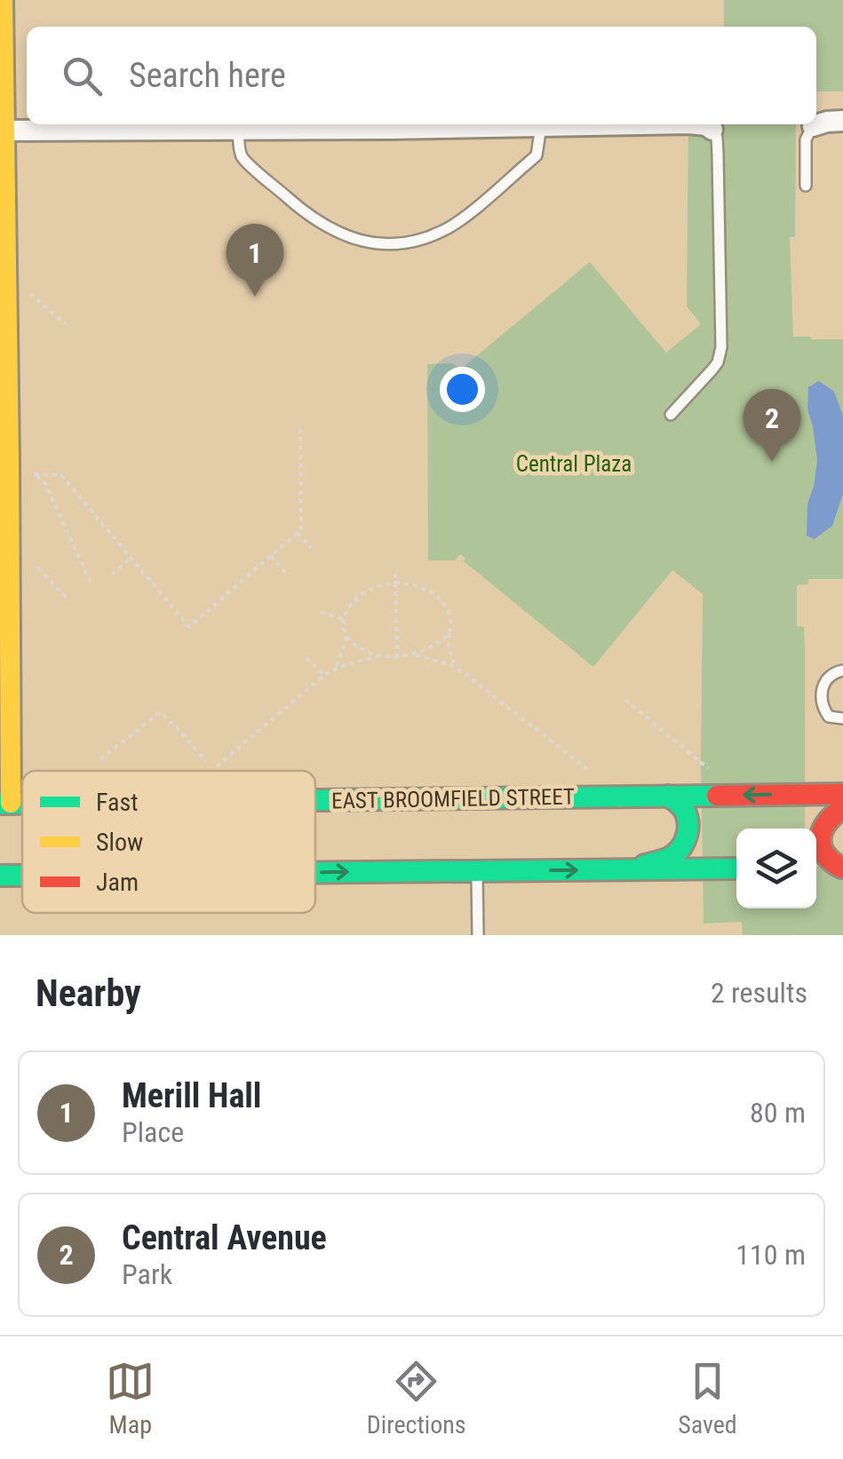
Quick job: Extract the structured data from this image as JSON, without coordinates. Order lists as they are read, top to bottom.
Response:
{
  "streets": {
    "main road": ["EAST BROOMFIELD STREET"]
  },
  "parks": ["Central Plaza"],
  "legend": ["Fast", "Slow", "Jam"],
  "page": {
    "search": "Search here",
    "pins": ["1", "2"],
    "heading": ["Nearby", "2 results"],
    "list": [
      {
        "mark": "1",
        "name": "Merill Hall",
        "note": "Place",
        "value": "80 m"
      },
      {
        "mark": "2",
        "name": "Central Avenue",
        "note": "Park",
        "value": "110 m"
      }
    ],
    "nav": ["Map", "Directions", "Saved"]
  }
}
